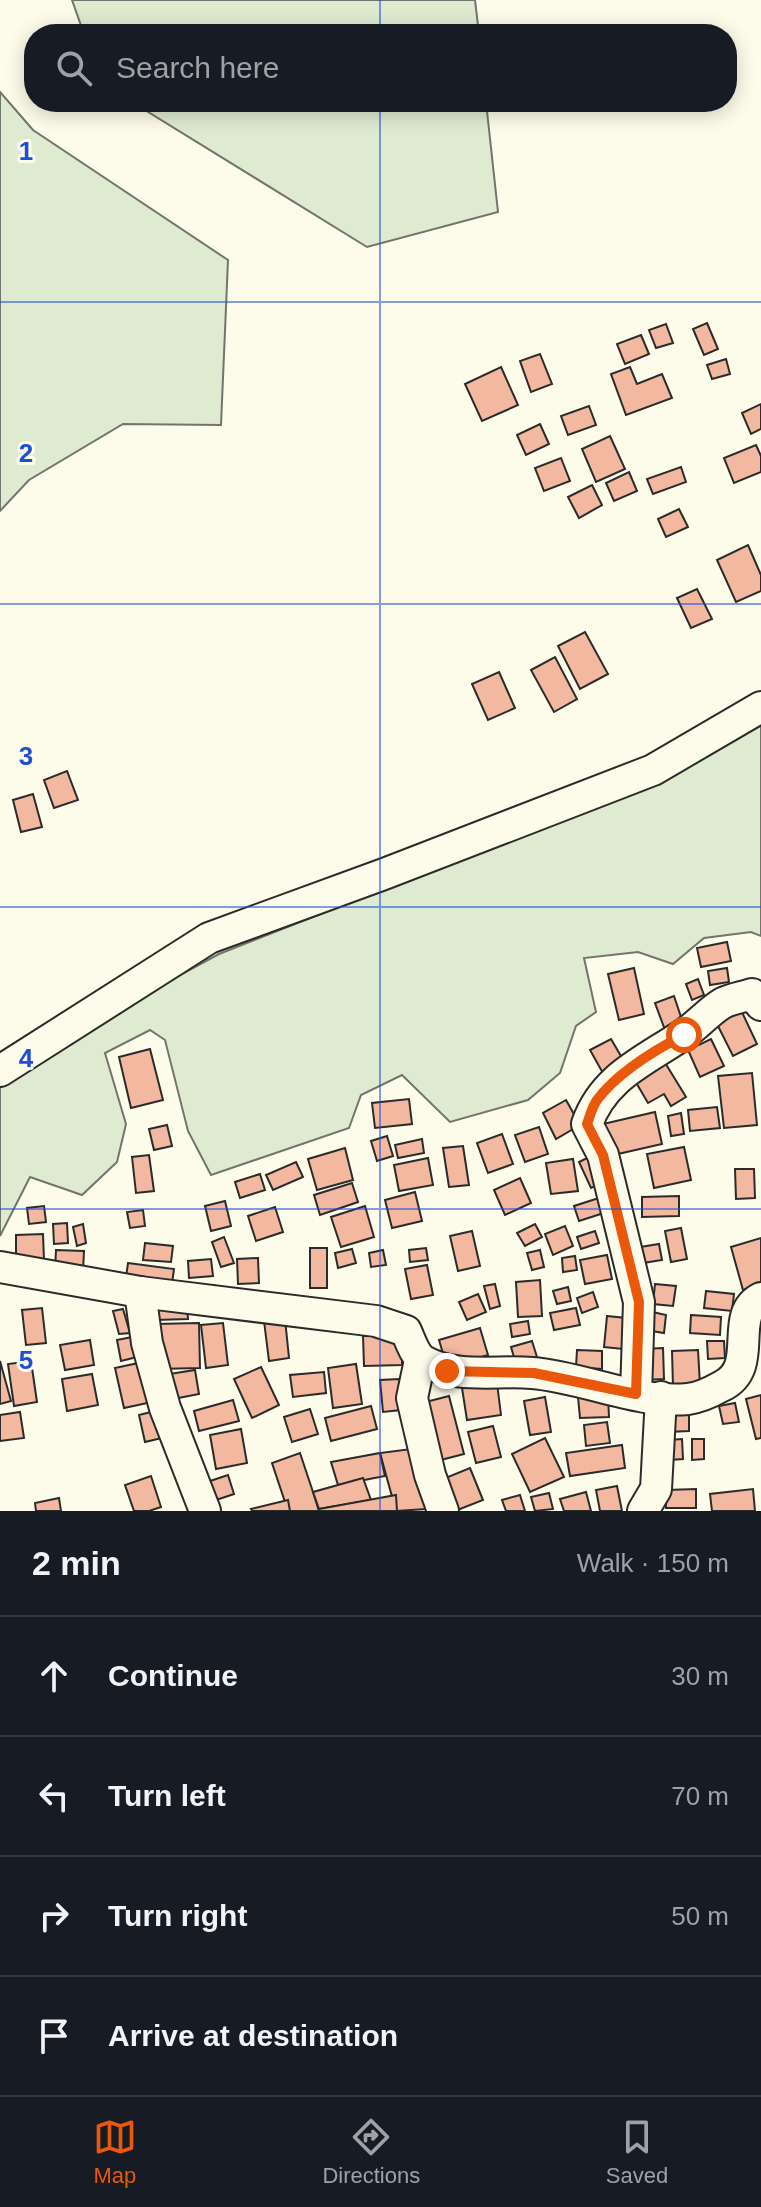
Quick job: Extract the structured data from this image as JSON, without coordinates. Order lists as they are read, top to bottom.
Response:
{
  "page": {
    "search": "Search here",
    "heading": ["2 min", "Walk · 150 m"],
    "list": [
      ["Continue", "30 m"],
      ["Turn left", "70 m"],
      ["Turn right", "50 m"],
      "Arrive at destination"
    ],
    "nav": ["Map", "Directions", "Saved"]
  },
  "grid": {
    "rows": [
      "1",
      "2",
      "3",
      "4",
      "5"
    ]
  }
}
